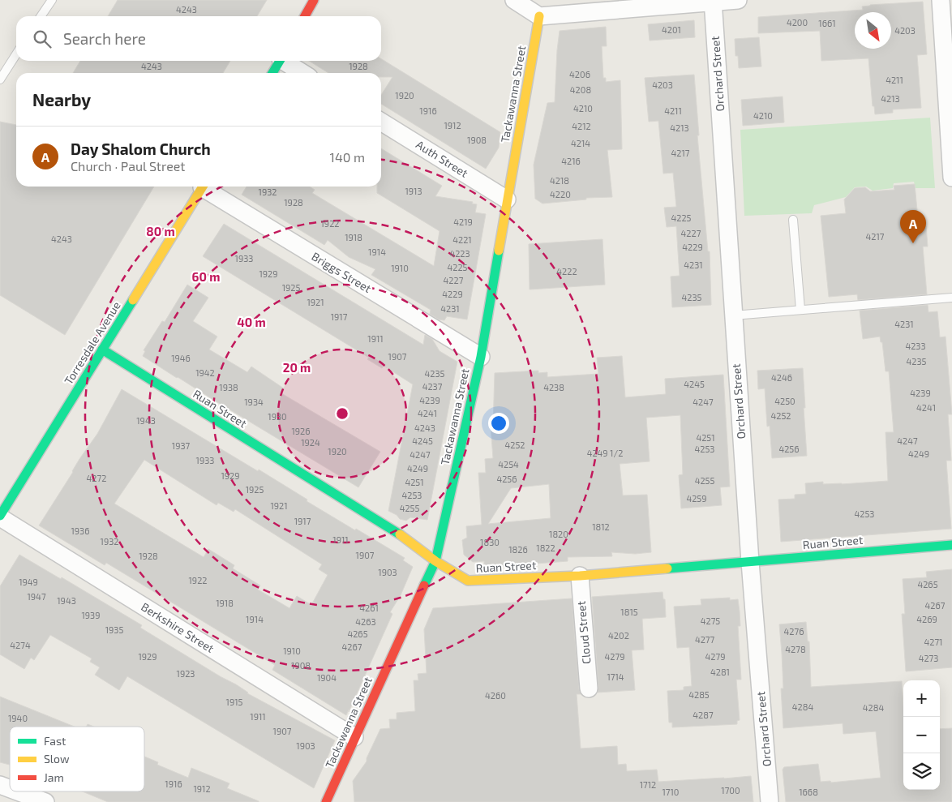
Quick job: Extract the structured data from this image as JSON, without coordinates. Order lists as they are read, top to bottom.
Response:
{
  "streets": {
    "street": [
      "Orchard Street",
      "Tackawanna Street",
      "Auth Street",
      "Briggs Street",
      "Torresdale Avenue",
      "Ruan Street",
      "Berkshire Street",
      "Cloud Street"
    ]
  },
  "crossings": [
    ["Orchard Street", "Ruan Street"],
    ["Tackawanna Street", "Auth Street"],
    ["Tackawanna Street", "Briggs Street"],
    ["Tackawanna Street", "Ruan Street"],
    ["Tackawanna Street", "Berkshire Street"],
    ["Torresdale Avenue", "Ruan Street"],
    ["Torresdale Avenue", "Berkshire Street"],
    ["Ruan Street", "Cloud Street"]
  ],
  "house_numbers": [
    "4243",
    "4200",
    "1661",
    "4201",
    "4203",
    "4243",
    "1928",
    "4206",
    "4211",
    "4203",
    "4208",
    "1920",
    "4213",
    "4210",
    "1916",
    "4211",
    "4210",
    "1912",
    "4212",
    "4213",
    "1908",
    "4214",
    "4217",
    "4216",
    "4218",
    "1913",
    "1932",
    "4220",
    "1928",
    "4225",
    "4219",
    "1922",
    "4227",
    "4217",
    "1918",
    "4243",
    "4221",
    "4229",
    "1914",
    "4223",
    "1933",
    "4231",
    "4225",
    "1910",
    "4222",
    "1929",
    "4227",
    "1925",
    "4229",
    "4235",
    "1921",
    "4231",
    "1917",
    "4231",
    "1911",
    "4233",
    "1907",
    "1946",
    "4235",
    "1942",
    "4235",
    "4246",
    "4245",
    "4237",
    "1938",
    "4238",
    "4239",
    "4239",
    "4250",
    "1934",
    "4247",
    "4241",
    "4241",
    "4252",
    "1930",
    "1943",
    "4243",
    "1926",
    "4251",
    "4245",
    "4247",
    "1924",
    "4252",
    "1937",
    "4253",
    "4256",
    "1920",
    "4249 1/2",
    "4249",
    "4247",
    "1933",
    "4254",
    "4249",
    "1929",
    "4272",
    "4256",
    "4255",
    "4251",
    "1925",
    "4253",
    "4259",
    "1921",
    "4255",
    "4253",
    "1917",
    "1812",
    "1936",
    "1820",
    "1911",
    "1932",
    "1830",
    "1822",
    "1826",
    "1907",
    "1928",
    "1903",
    "1922",
    "1949",
    "4265",
    "1947",
    "1943",
    "1918",
    "4267",
    "4261",
    "1815",
    "1939",
    "1914",
    "4269",
    "4275",
    "4263",
    "1935",
    "4276",
    "4265",
    "4202",
    "4277",
    "4271",
    "4274",
    "4267",
    "4278",
    "1910",
    "1929",
    "4279",
    "4279",
    "4273",
    "1908",
    "4281",
    "1923",
    "1714",
    "1904",
    "4285",
    "4260",
    "1915",
    "4284",
    "4284",
    "4287",
    "1911",
    "1940",
    "1907",
    "1903",
    "1916",
    "1712",
    "1912",
    "1700",
    "1710",
    "1668"
  ],
  "legend": ["Fast", "Slow", "Jam"],
  "north": "bottom right",
  "page": {
    "search": "Search here",
    "heading": "Nearby",
    "list": [
      {
        "mark": "A",
        "name": "Day Shalom Church",
        "note": "Church · Paul Street",
        "value": "140 m"
      }
    ],
    "pins": "A",
    "map_buttons": ["+", "−"]
  },
  "rings": [
    "80 m",
    "60 m",
    "40 m",
    "20 m"
  ]
}
